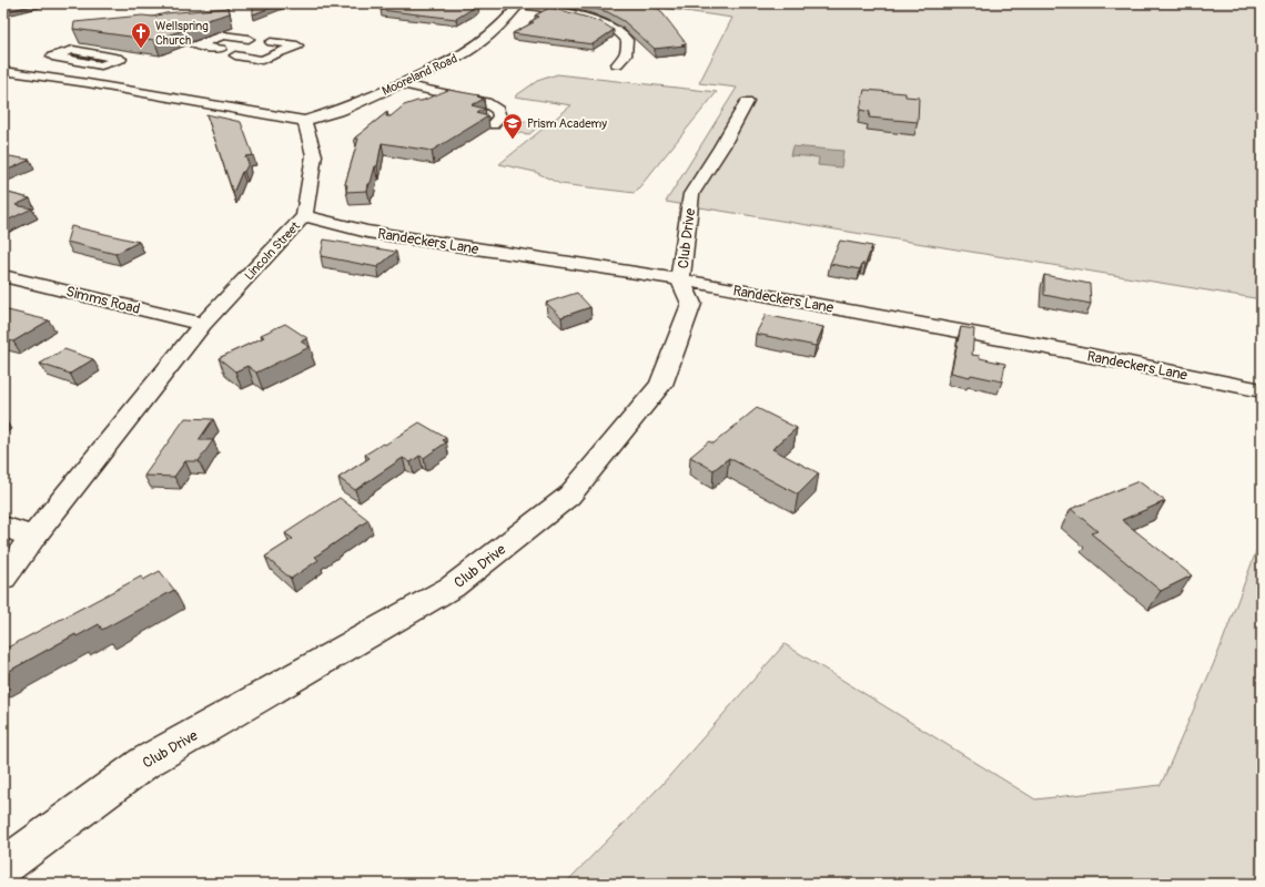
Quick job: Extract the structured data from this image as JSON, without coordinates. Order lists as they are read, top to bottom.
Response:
{
  "streets": {
    "street": [
      "Mooreland Road",
      "Club Drive",
      "Randeckers Lane",
      "Lincoln Street",
      "Simms Road"
    ]
  },
  "crossings": [
    ["Mooreland Road", "Lincoln Street"],
    ["Club Drive", "Randeckers Lane"],
    ["Randeckers Lane", "Lincoln Street"],
    ["Lincoln Street", "Simms Road"]
  ],
  "places": {
    "church": ["Wellspring Church"],
    "school or university": ["Prism Academy"]
  }
}
